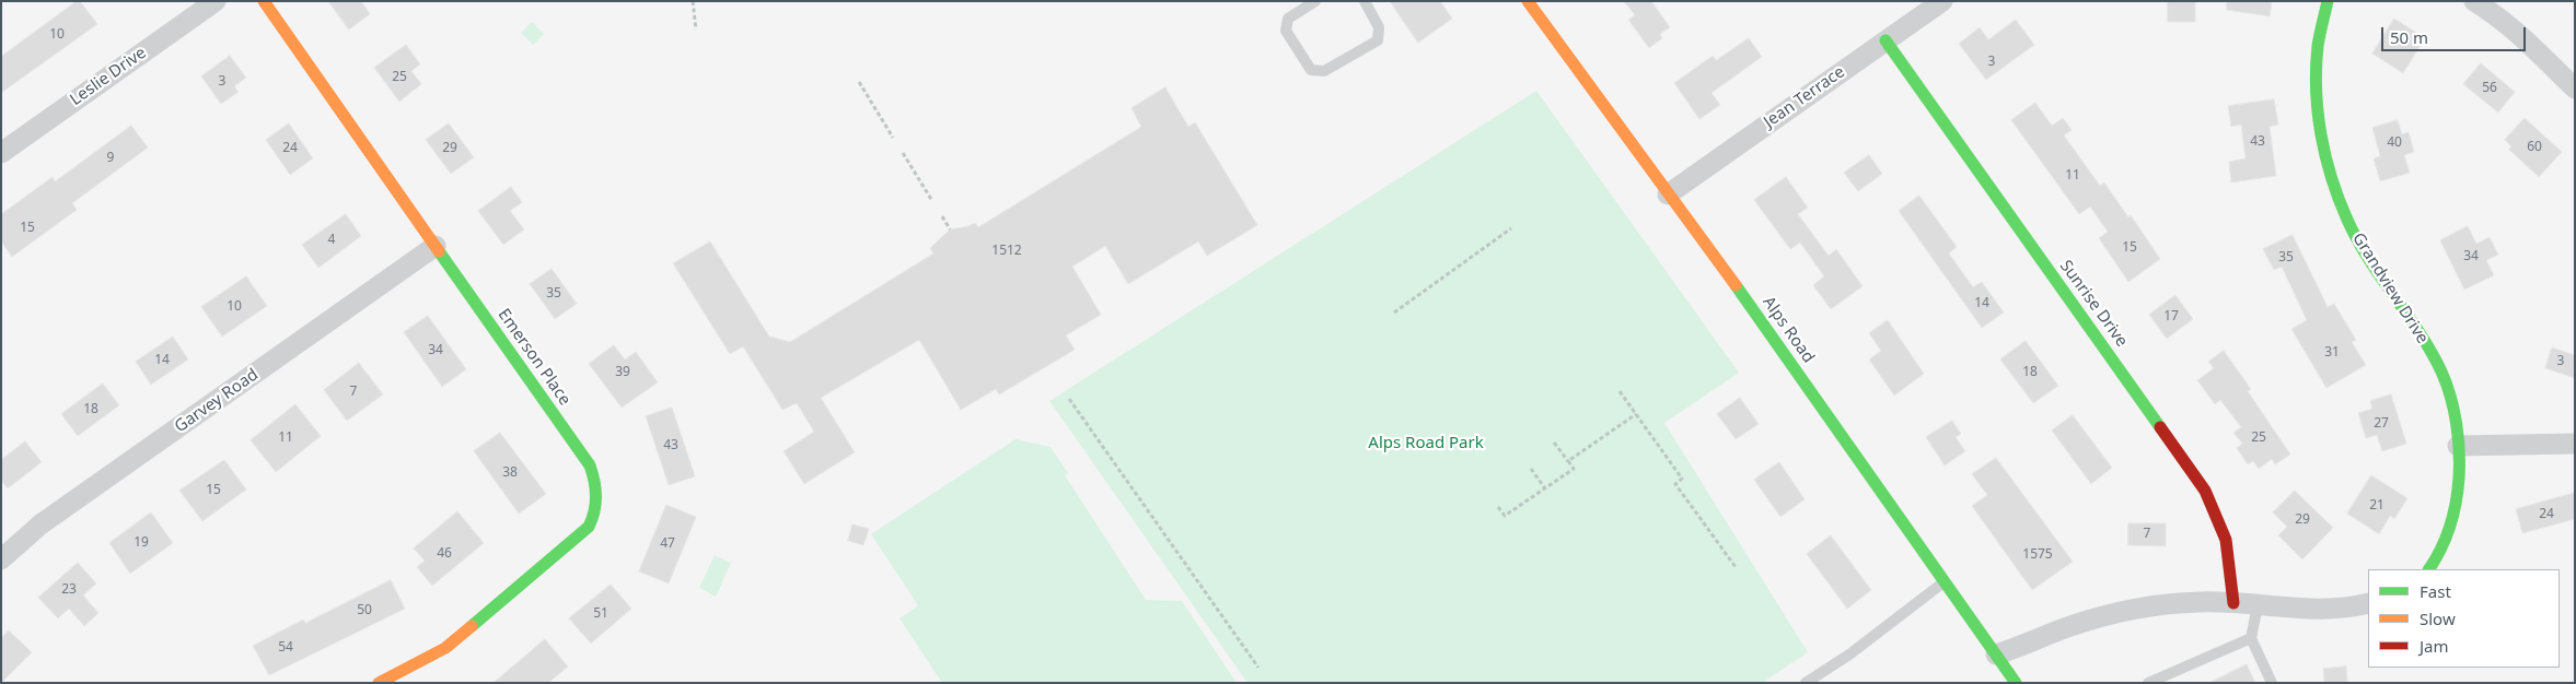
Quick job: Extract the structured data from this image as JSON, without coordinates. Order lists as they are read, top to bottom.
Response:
{
  "streets": {
    "street": [
      "Leslie Drive",
      "Jean Terrace",
      "Grandview Drive",
      "Sunrise Drive",
      "Alps Road",
      "Emerson Place",
      "Garvey Road"
    ]
  },
  "crossings": [
    ["Jean Terrace", "Sunrise Drive"],
    ["Jean Terrace", "Alps Road"],
    ["Emerson Place", "Garvey Road"]
  ],
  "parks": ["Alps Road Park"],
  "house_numbers": [
    "10",
    "3",
    "25",
    "3",
    "56",
    "43",
    "40",
    "60",
    "24",
    "29",
    "9",
    "11",
    "15",
    "4",
    "15",
    "1512",
    "34",
    "35",
    "35",
    "14",
    "10",
    "17",
    "34",
    "31",
    "14",
    "3",
    "39",
    "18",
    "7",
    "18",
    "27",
    "11",
    "25",
    "43",
    "38",
    "15",
    "21",
    "24",
    "29",
    "7",
    "19",
    "47",
    "46",
    "1575",
    "23",
    "50",
    "51",
    "54"
  ],
  "legend": ["Fast", "Slow", "Jam"],
  "scale_bar": "50 m"
}
